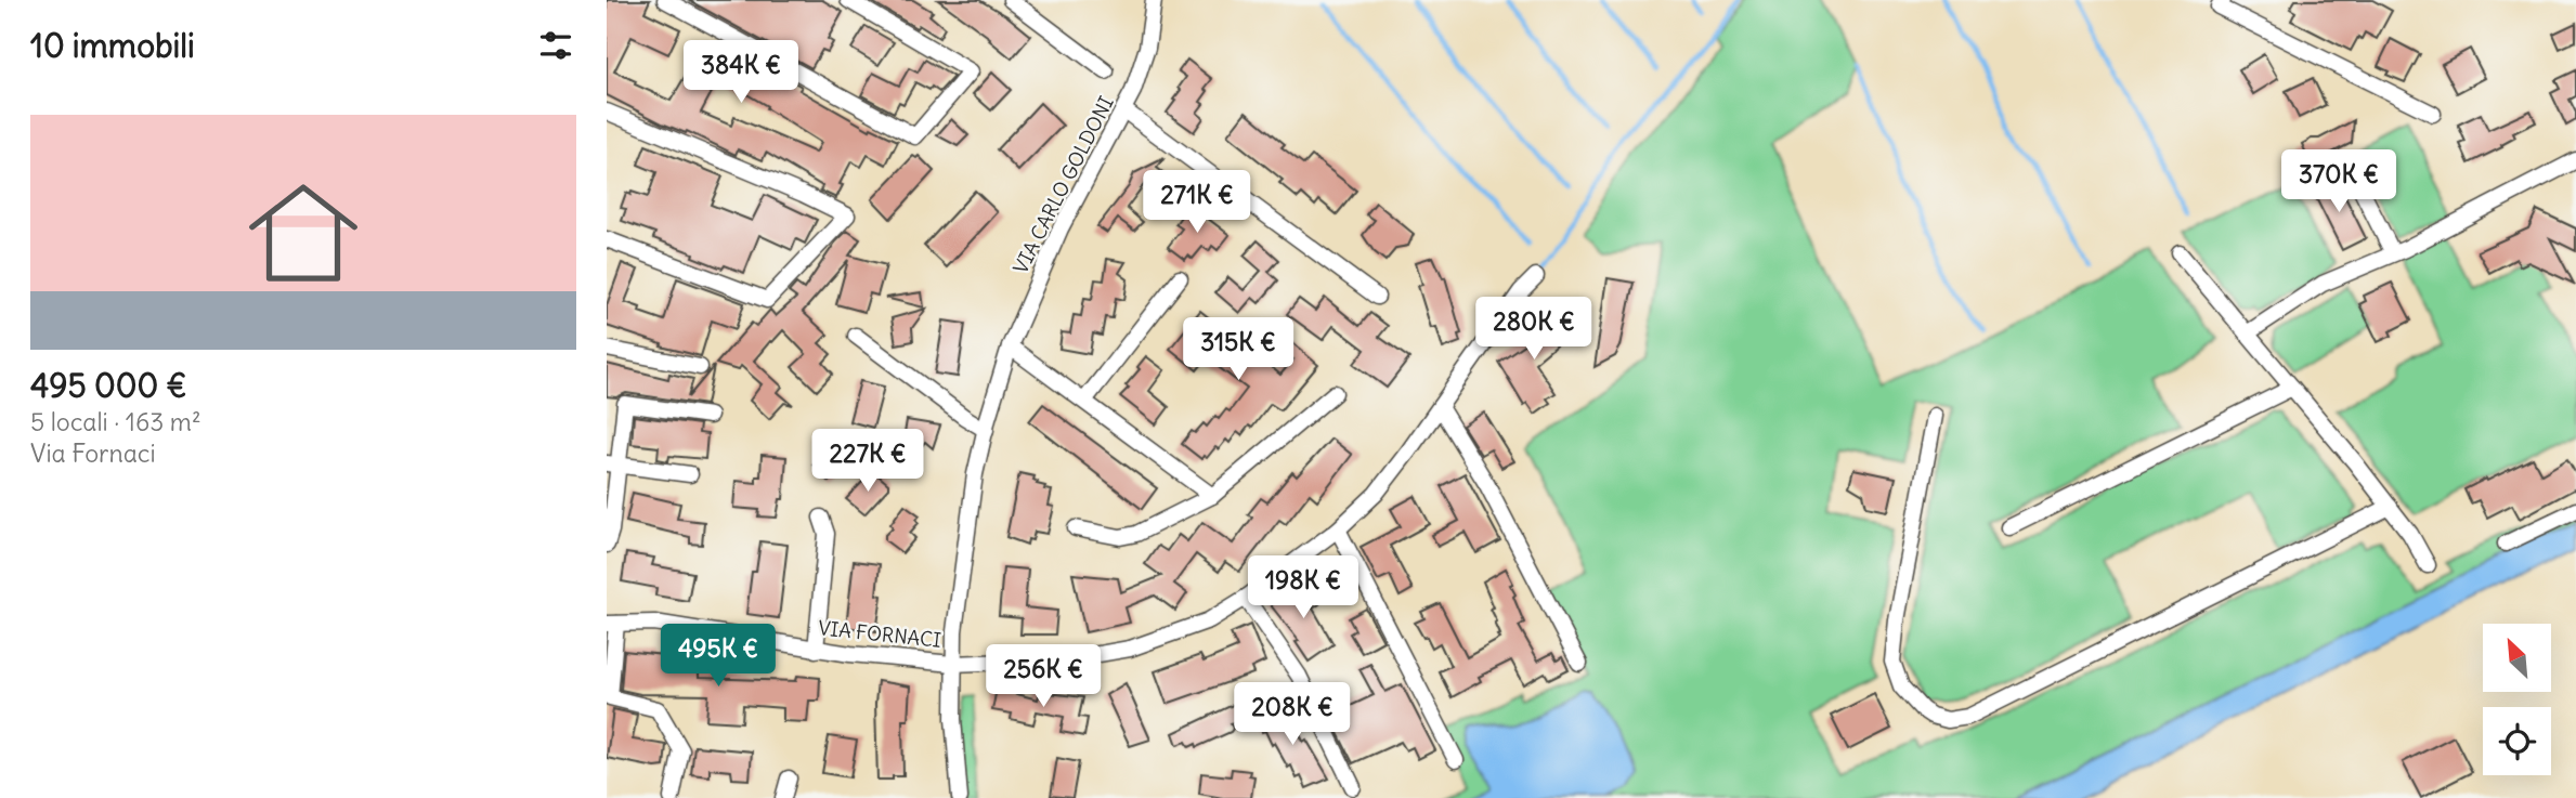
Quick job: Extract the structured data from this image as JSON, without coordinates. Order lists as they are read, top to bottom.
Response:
{
  "streets": {
    "street": ["VIA CARLO GOLDONI", "VIA FORNACI"]
  },
  "crossings": [
    ["VIA CARLO GOLDONI", "VIA FORNACI"]
  ],
  "north": "top left",
  "page": {
    "heading": "10 immobili",
    "price": [
      "384K €",
      "370K €",
      "271K €",
      "280K €",
      "315K €",
      "227K €",
      "198K €",
      "495K €",
      "256K €",
      "208K €"
    ],
    "list": [
      {
        "name": "495 000 €",
        "note": "5 locali · 163 m² · Via Fornaci"
      }
    ]
  }
}
